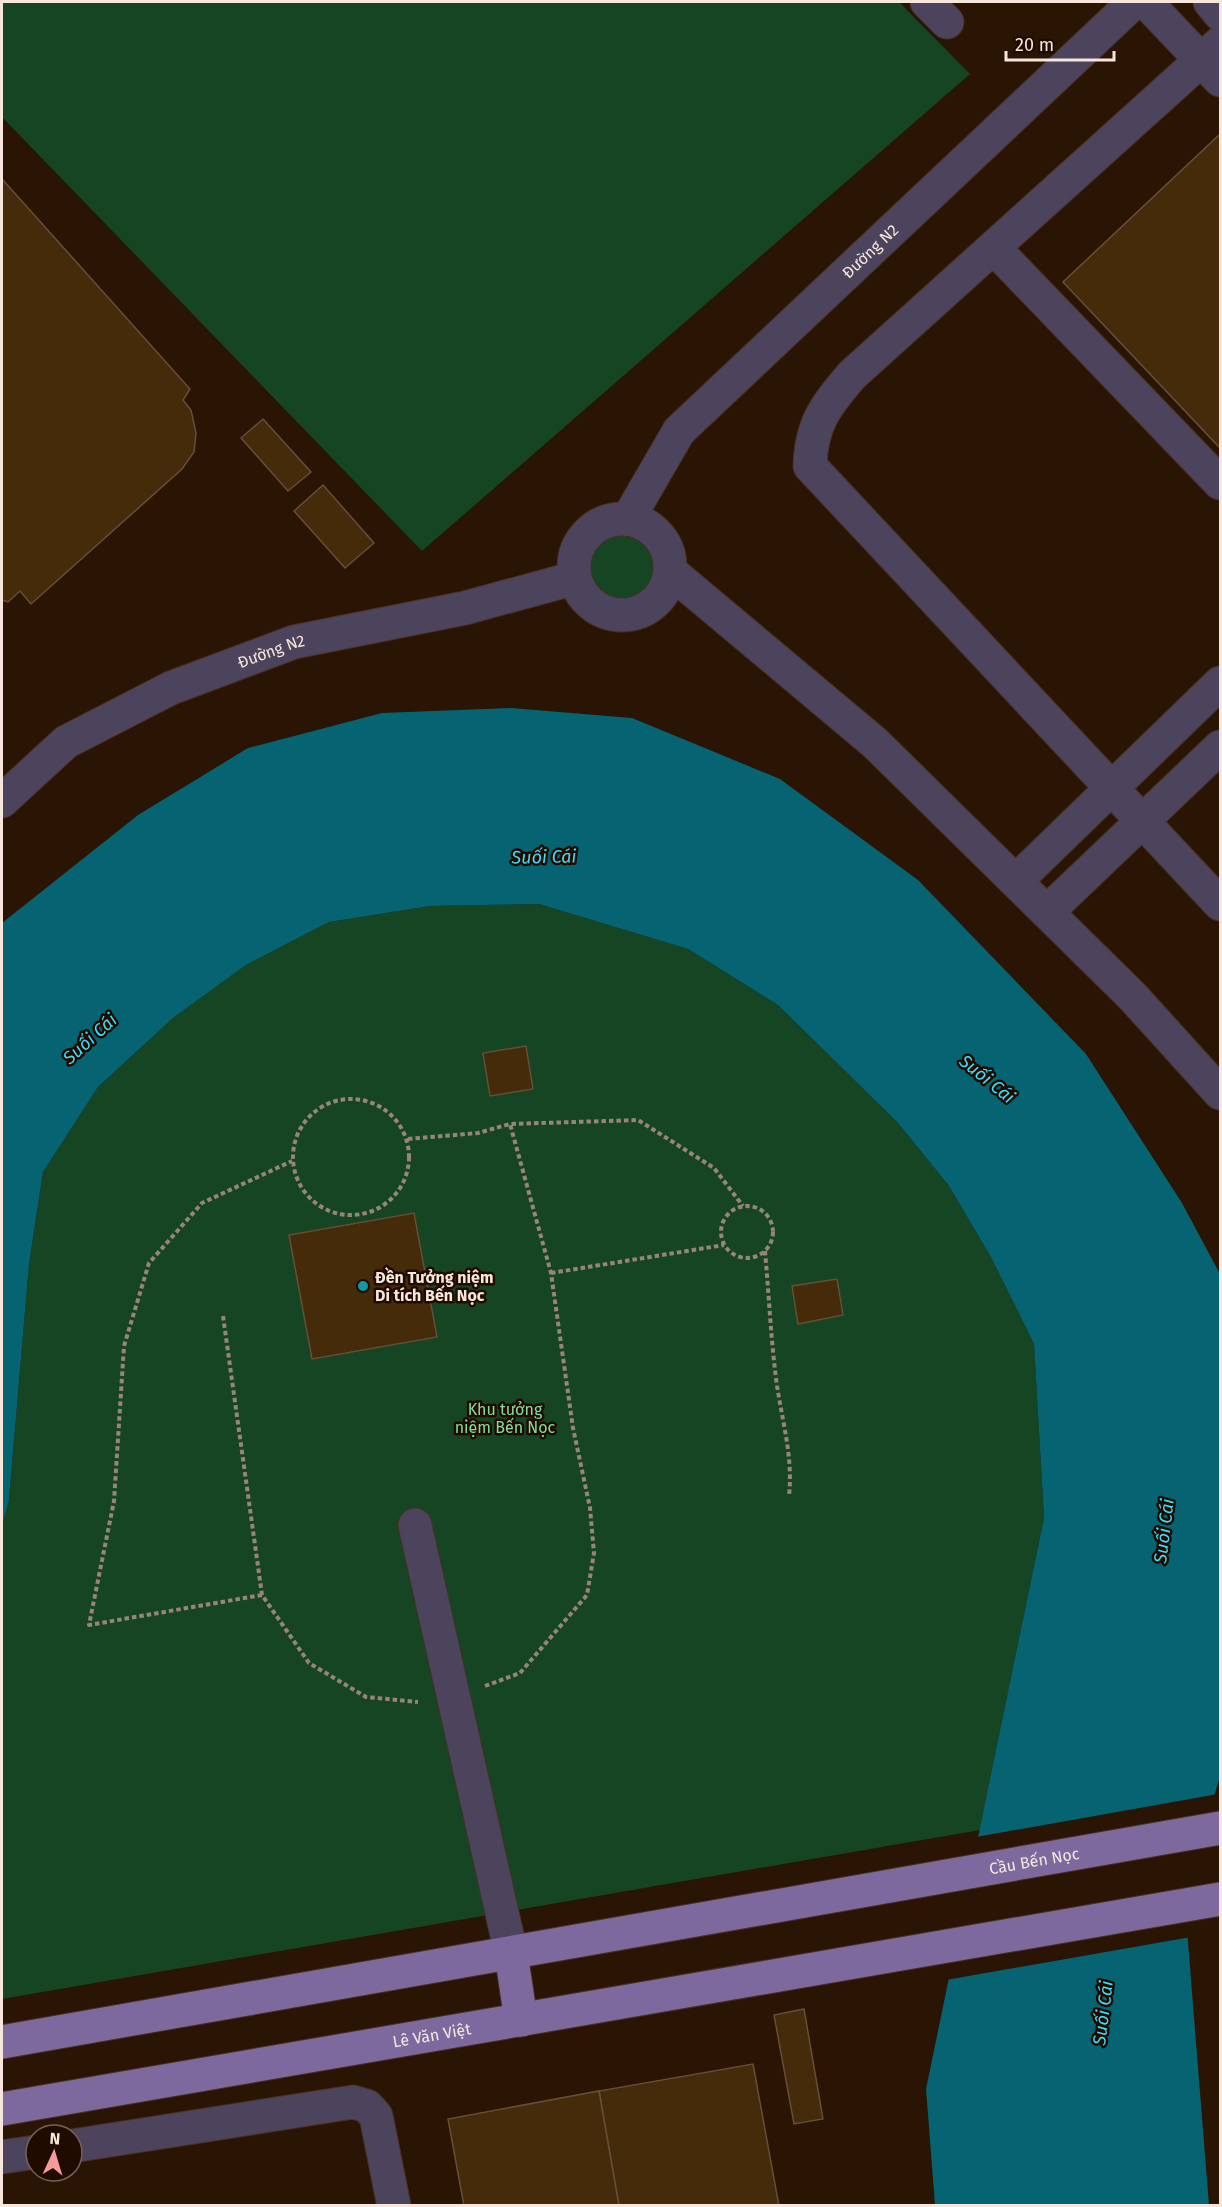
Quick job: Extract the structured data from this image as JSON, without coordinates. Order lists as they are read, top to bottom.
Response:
{
  "streets": {
    "main road": ["Cầu Bến Nọc", "Lê Văn Việt"],
    "street": ["Đường N2"]
  },
  "water": ["Suối Cái"],
  "parks": ["Khu tưởng niệm Bến Nọc"],
  "places": ["Đền Tưởng niệm Di tích Bến Nọc"],
  "scale_bar": "20 m",
  "north": "top"
}
